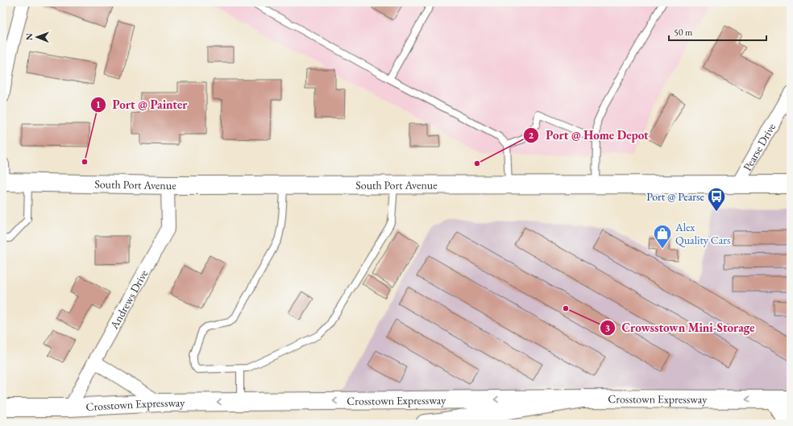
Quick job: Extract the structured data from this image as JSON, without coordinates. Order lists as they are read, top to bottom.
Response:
{
  "streets": {
    "main road": ["South Port Avenue", "Crosstown Expressway"],
    "street": ["Pearse Drive", "Andrews Drive"]
  },
  "crossings": [
    ["Pearse Drive", "South Port Avenue"],
    ["South Port Avenue", "Andrews Drive"],
    ["Andrews Drive", "Crosstown Expressway"]
  ],
  "one_way": ["Crosstown Expressway"],
  "places": {
    "other": ["Port @ Painter", "Port @ Home Depot", "Crowsstown Mini-Storage"],
    "bus stop": ["Port @ Pearse"],
    "shop": ["Alex Quality Cars"]
  },
  "scale_bar": "50 m",
  "north": "left"
}
